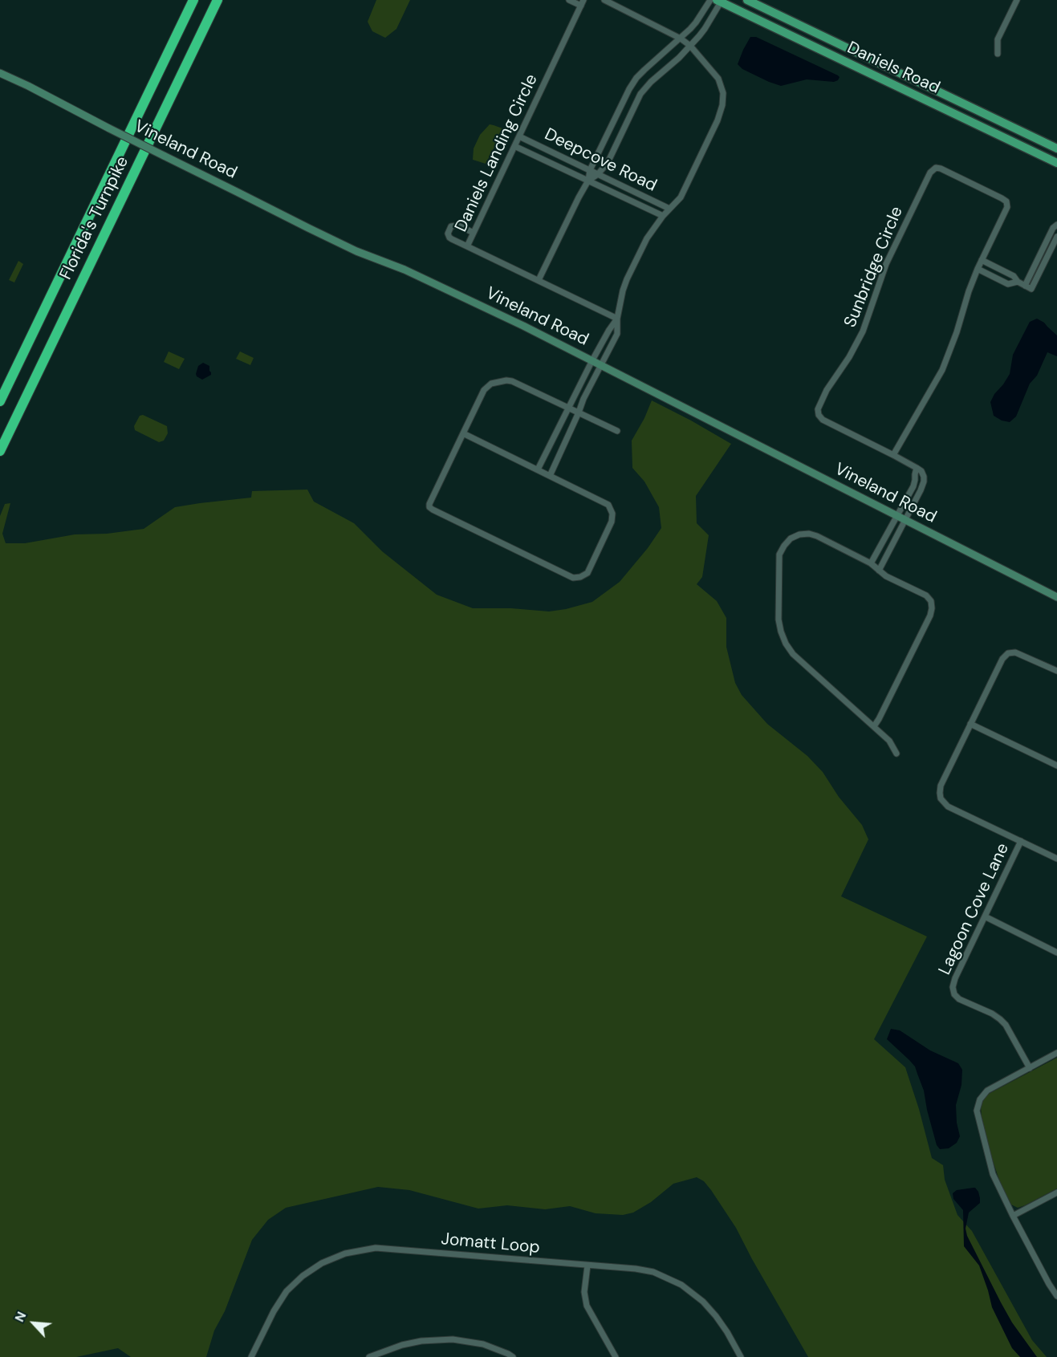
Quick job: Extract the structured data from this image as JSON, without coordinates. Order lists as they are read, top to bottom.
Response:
{
  "streets": {
    "highway": ["Florida's Turnpike"],
    "main road": ["Daniels Road", "Vineland Road"],
    "street": [
      "Daniels Landing Circle",
      "Deepcove Road",
      "Sunbridge Circle",
      "Lagoon Cove Lane",
      "Jomatt Loop"
    ]
  },
  "crossings": [
    ["Daniels Landing Circle", "Deepcove Road"]
  ],
  "north": "top left"
}
